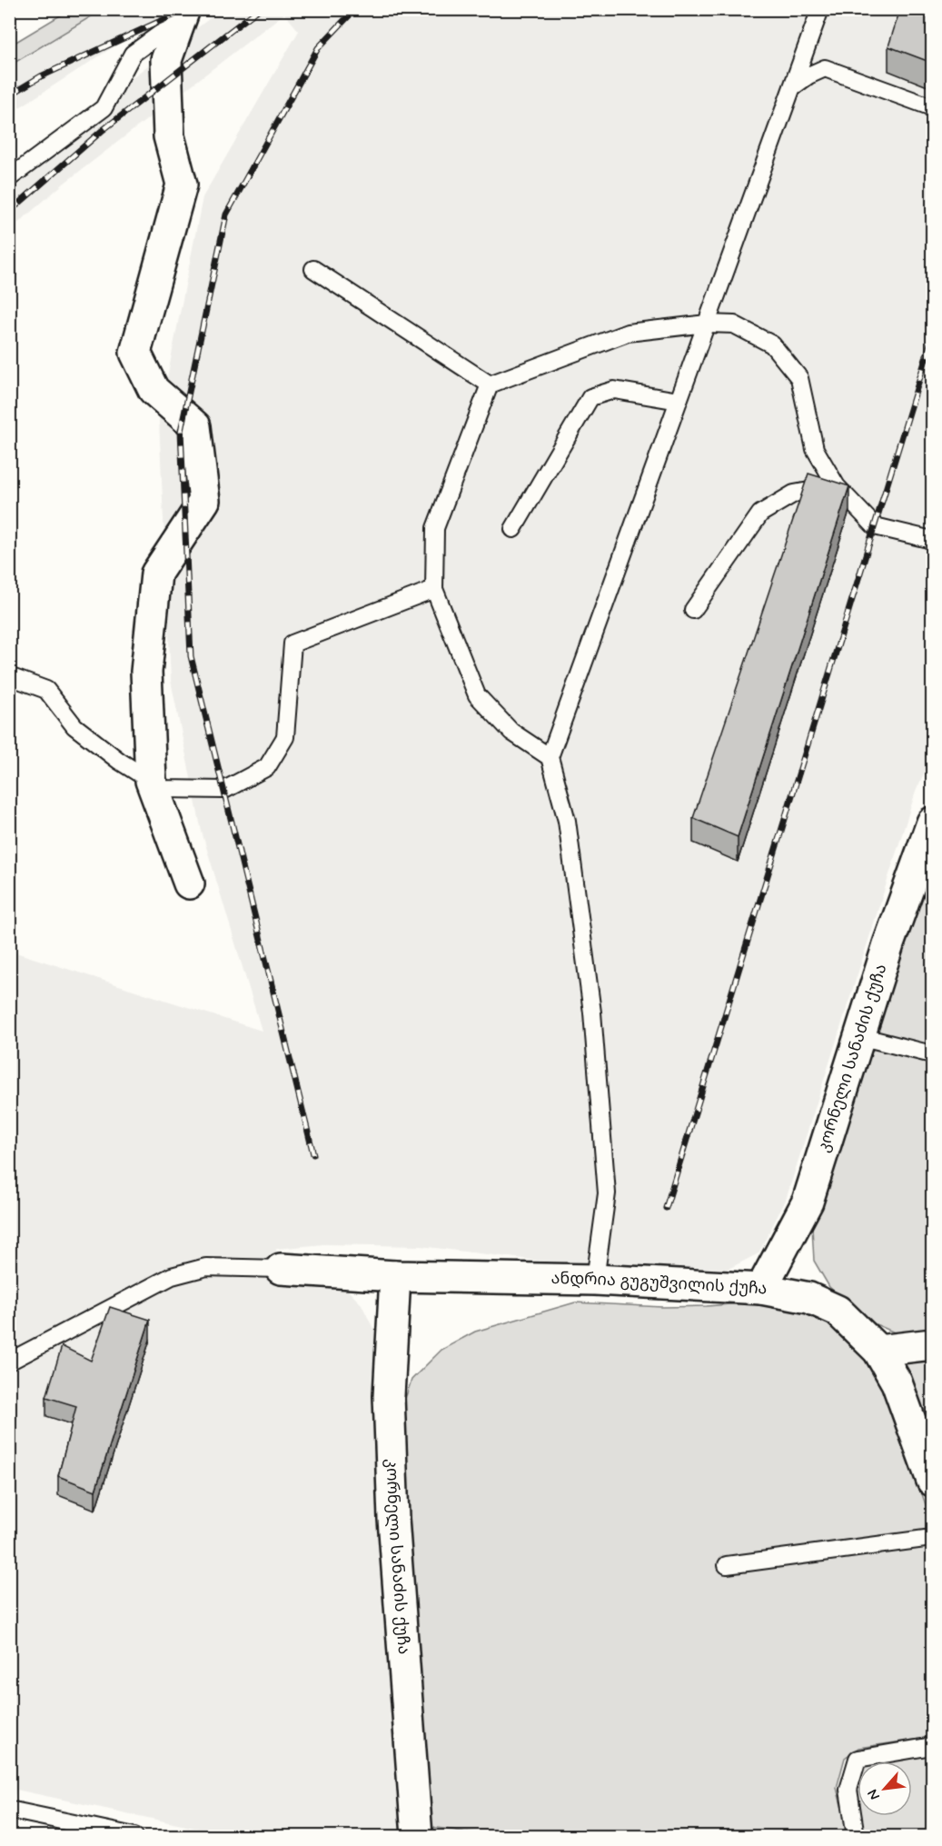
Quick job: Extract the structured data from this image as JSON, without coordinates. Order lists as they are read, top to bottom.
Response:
{
  "streets": {
    "street": ["კორნელი სანაძის ქუჩა", "ანდრია გუგუშვილის ქუჩა"]
  },
  "crossings": [
    ["კორნელი სანაძის ქუჩა", "ანდრია გუგუშვილის ქუჩა"]
  ],
  "north": "bottom left"
}
